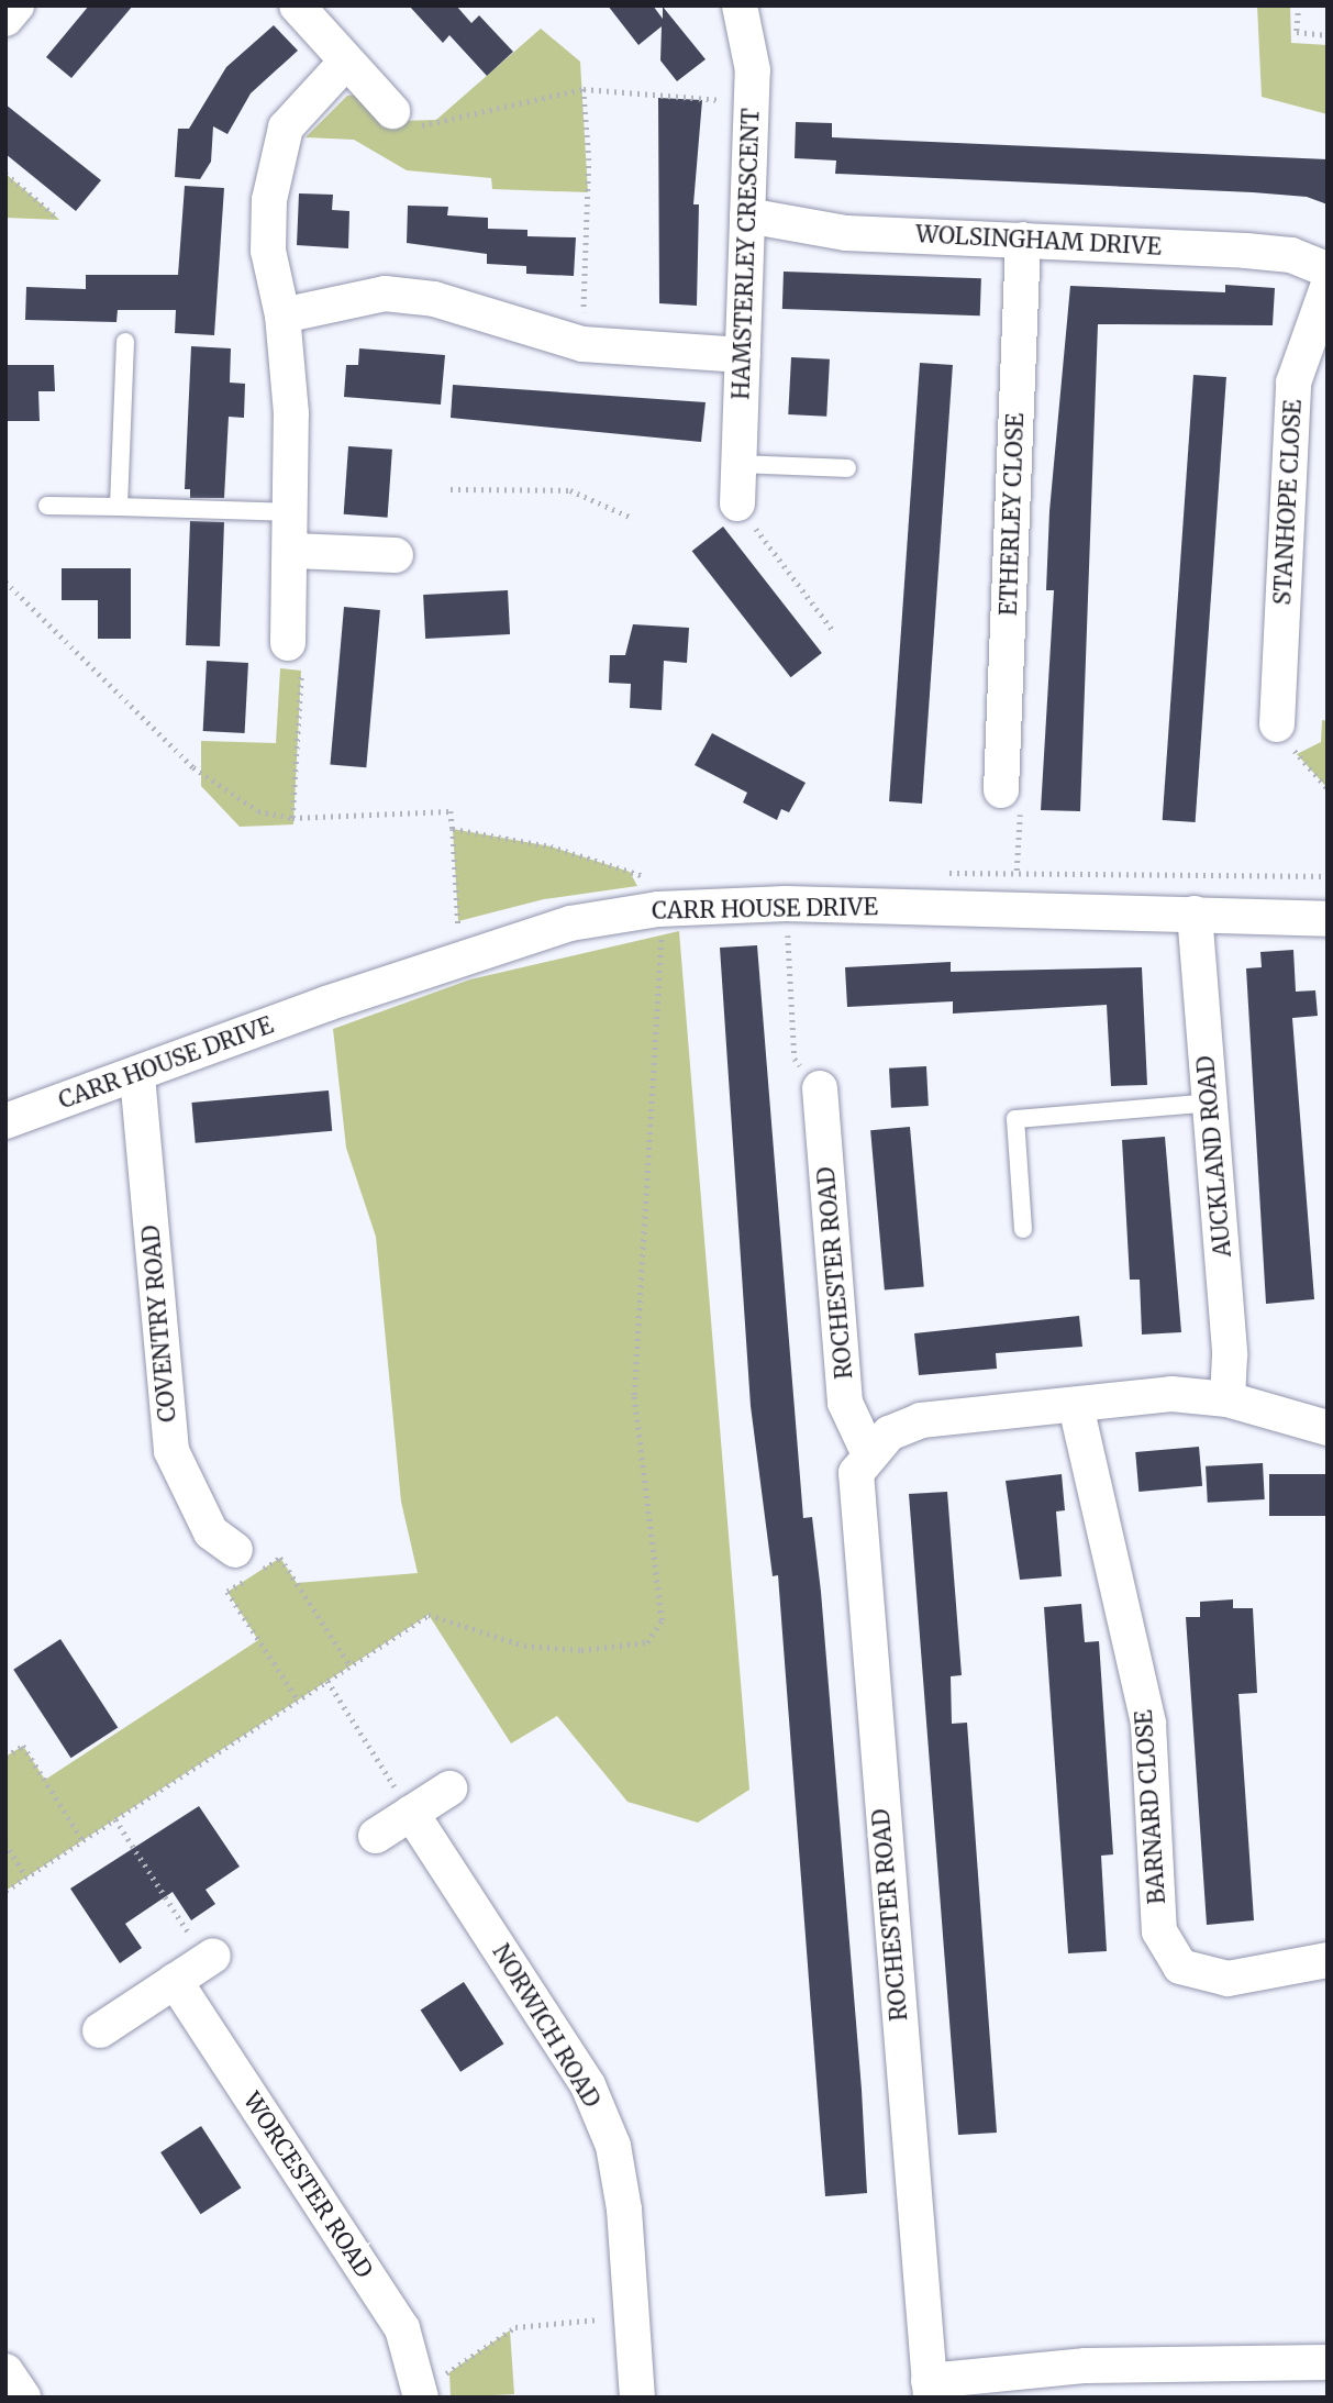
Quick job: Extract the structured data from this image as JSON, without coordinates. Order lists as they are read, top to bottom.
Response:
{
  "streets": {
    "street": [
      "WOLSINGHAM DRIVE",
      "HAMSTERLEY CRESCENT",
      "STANHOPE CLOSE",
      "ETHERLEY CLOSE",
      "CARR HOUSE DRIVE",
      "AUCKLAND ROAD",
      "ROCHESTER ROAD",
      "COVENTRY ROAD",
      "BARNARD CLOSE",
      "NORWICH ROAD",
      "WORCESTER ROAD"
    ]
  },
  "crossings": [
    ["WOLSINGHAM DRIVE", "HAMSTERLEY CRESCENT"],
    ["WOLSINGHAM DRIVE", "ETHERLEY CLOSE"],
    ["CARR HOUSE DRIVE", "AUCKLAND ROAD"],
    ["CARR HOUSE DRIVE", "COVENTRY ROAD"]
  ]
}
